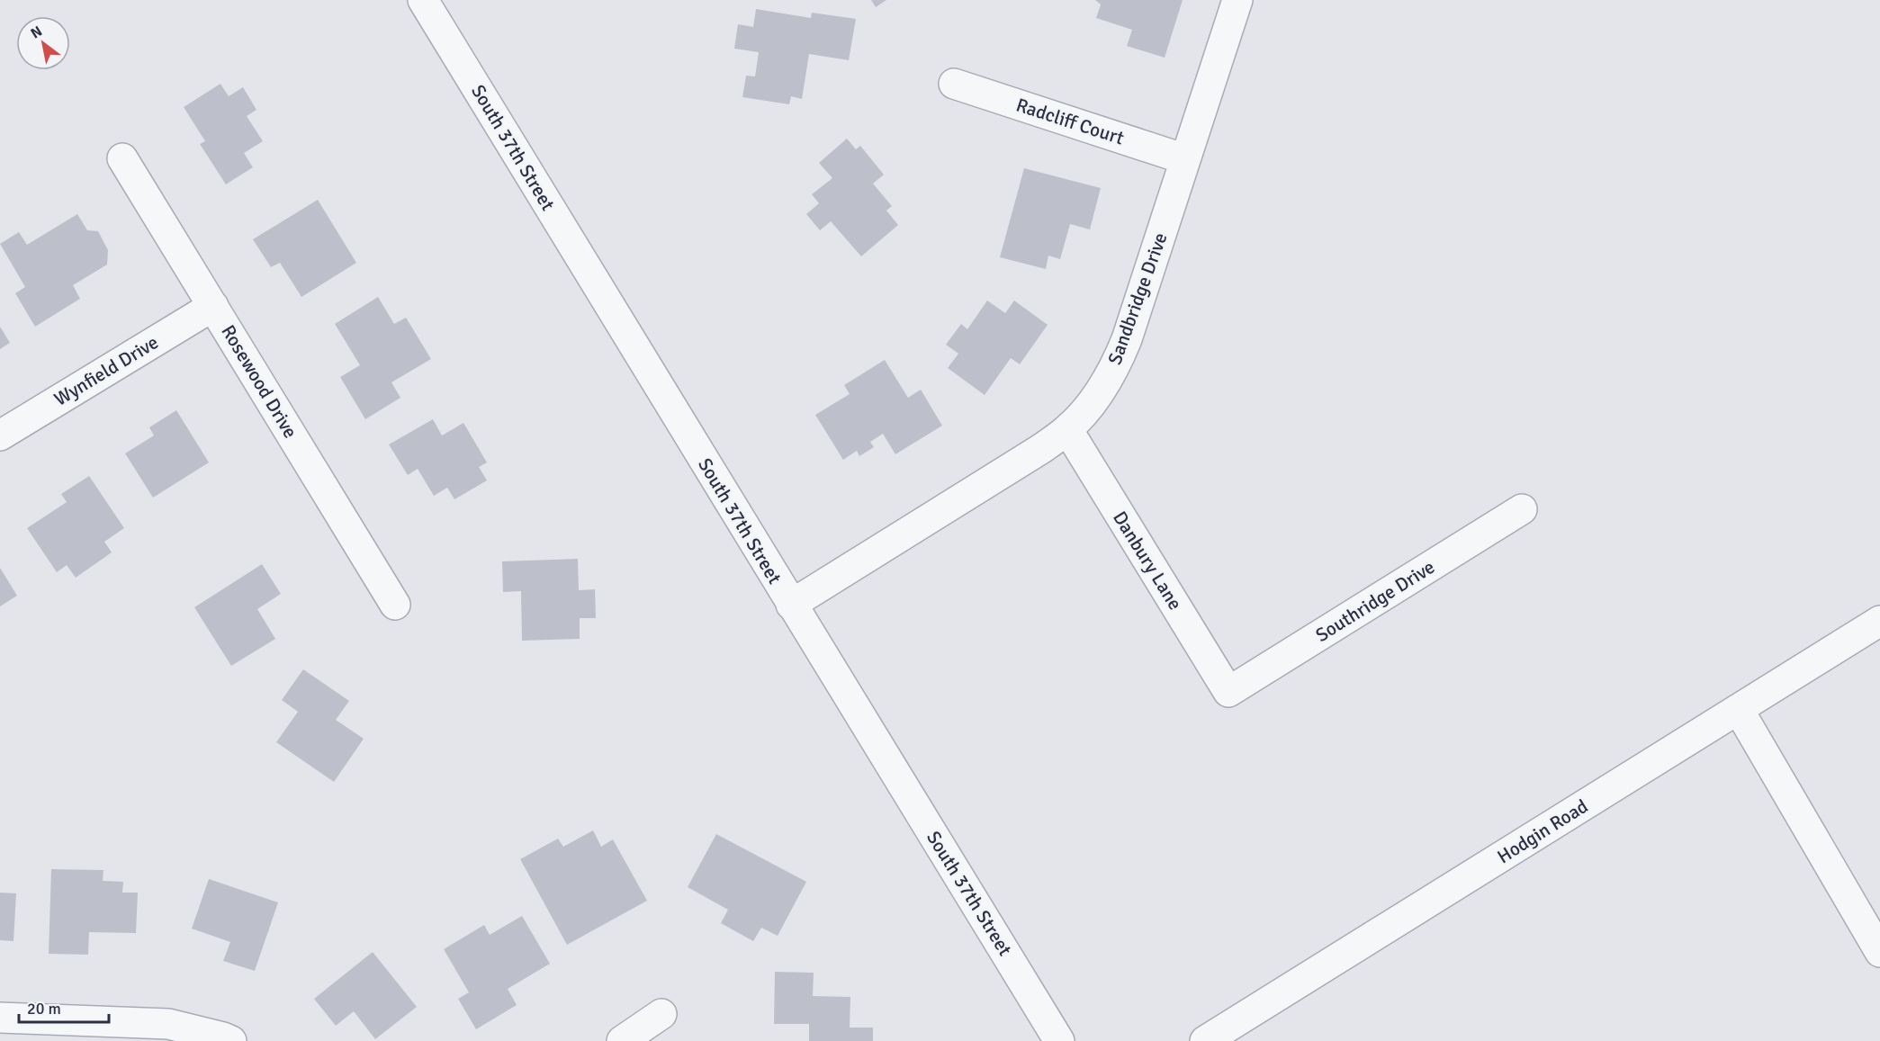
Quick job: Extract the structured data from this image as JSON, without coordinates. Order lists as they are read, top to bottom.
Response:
{
  "streets": {
    "street": [
      "Radcliff Court",
      "South 37th Street",
      "Sandbridge Drive",
      "Wynfield Drive",
      "Rosewood Drive",
      "Danbury Lane",
      "Southridge Drive",
      "Hodgin Road"
    ]
  },
  "crossings": [
    ["Radcliff Court", "Sandbridge Drive"],
    ["South 37th Street", "Sandbridge Drive"],
    ["Sandbridge Drive", "Danbury Lane"],
    ["Wynfield Drive", "Rosewood Drive"],
    ["Danbury Lane", "Southridge Drive"]
  ],
  "scale_bar": "20 m",
  "north": "top left"
}
